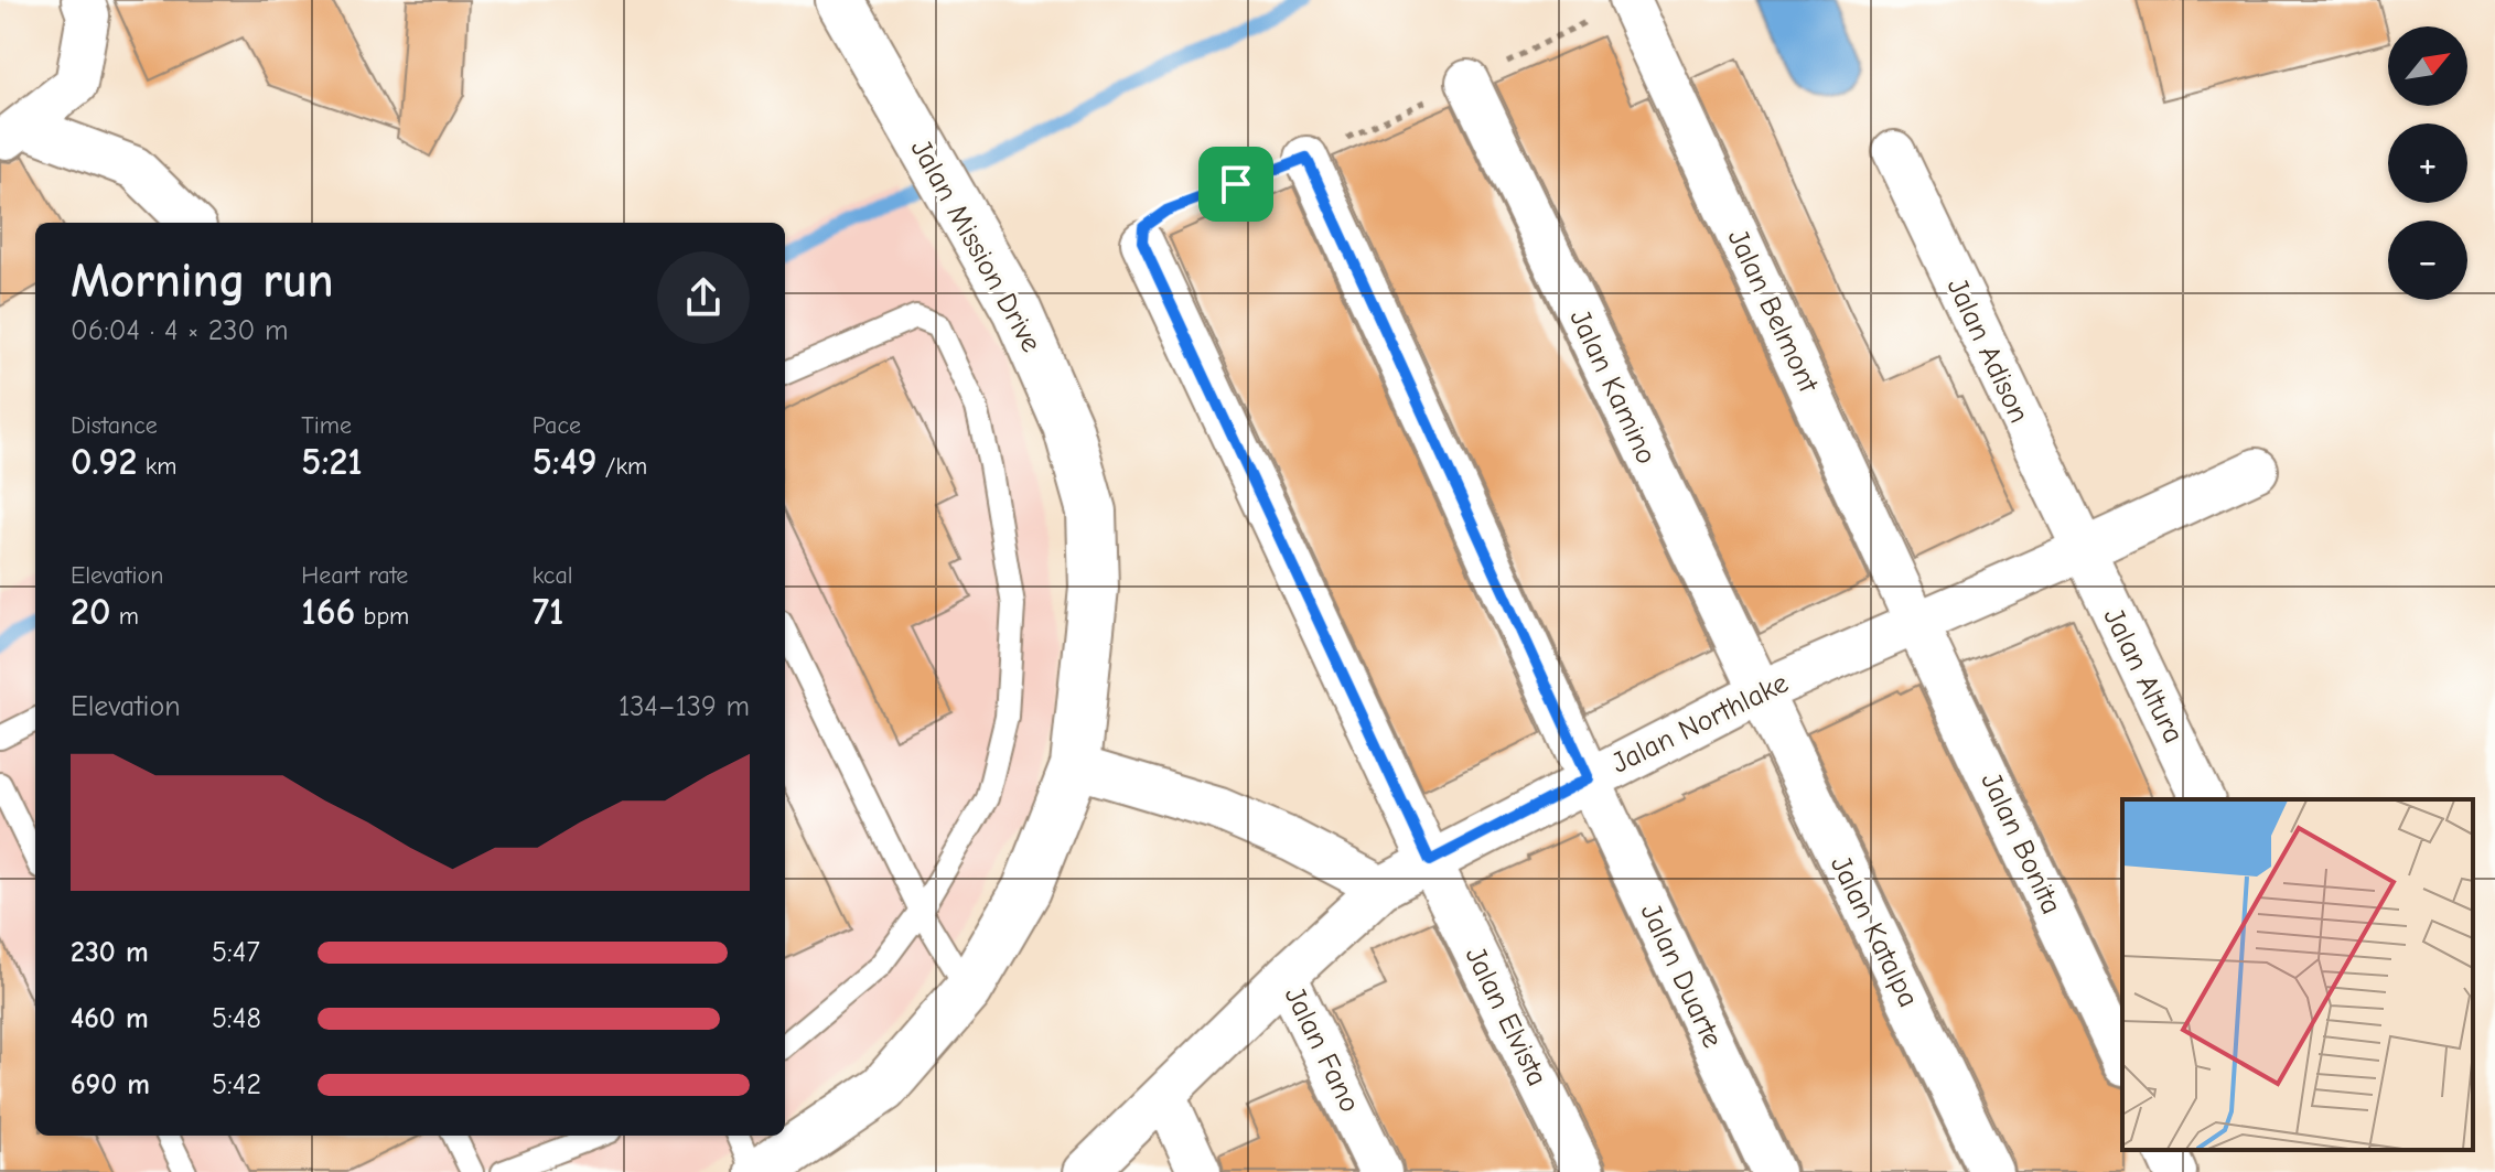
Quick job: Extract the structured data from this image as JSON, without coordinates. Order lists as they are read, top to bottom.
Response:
{
  "streets": {
    "street": [
      "Jalan Mission Drive",
      "Jalan Belmont",
      "Jalan Adison",
      "Jalan Kamino",
      "Jalan Altura",
      "Jalan Northlake",
      "Jalan Bonita",
      "Jalan Katalpa",
      "Jalan Duarte",
      "Jalan Elvista",
      "Jalan Fano"
    ]
  },
  "crossings": [
    ["Jalan Belmont", "Jalan Northlake"],
    ["Jalan Belmont", "Jalan Bonita"],
    ["Jalan Adison", "Jalan Altura"],
    ["Jalan Adison", "Jalan Northlake"],
    ["Jalan Kamino", "Jalan Northlake"],
    ["Jalan Kamino", "Jalan Katalpa"],
    ["Jalan Altura", "Jalan Northlake"],
    ["Jalan Northlake", "Jalan Bonita"],
    ["Jalan Northlake", "Jalan Katalpa"],
    ["Jalan Northlake", "Jalan Duarte"],
    ["Jalan Northlake", "Jalan Elvista"],
    ["Jalan Northlake", "Jalan Fano"]
  ],
  "north": "top right",
  "page": {
    "map_buttons": ["+", "−"],
    "heading": ["Morning run", "06:04 · 4 × 230 m"],
    "stats": [
      ["Distance", "0.92 km"],
      ["Time", "5:21"],
      ["Pace", "5:49 /km"],
      ["Elevation", "20 m"],
      ["Heart rate", "166 bpm"],
      ["kcal", "71"]
    ],
    "chart": ["Elevation", "134–139 m"],
    "list": [
      {
        "name": "230 m",
        "note": "5:47"
      },
      {
        "name": "460 m",
        "note": "5:48"
      },
      {
        "name": "690 m",
        "note": "5:42"
      }
    ]
  }
}
